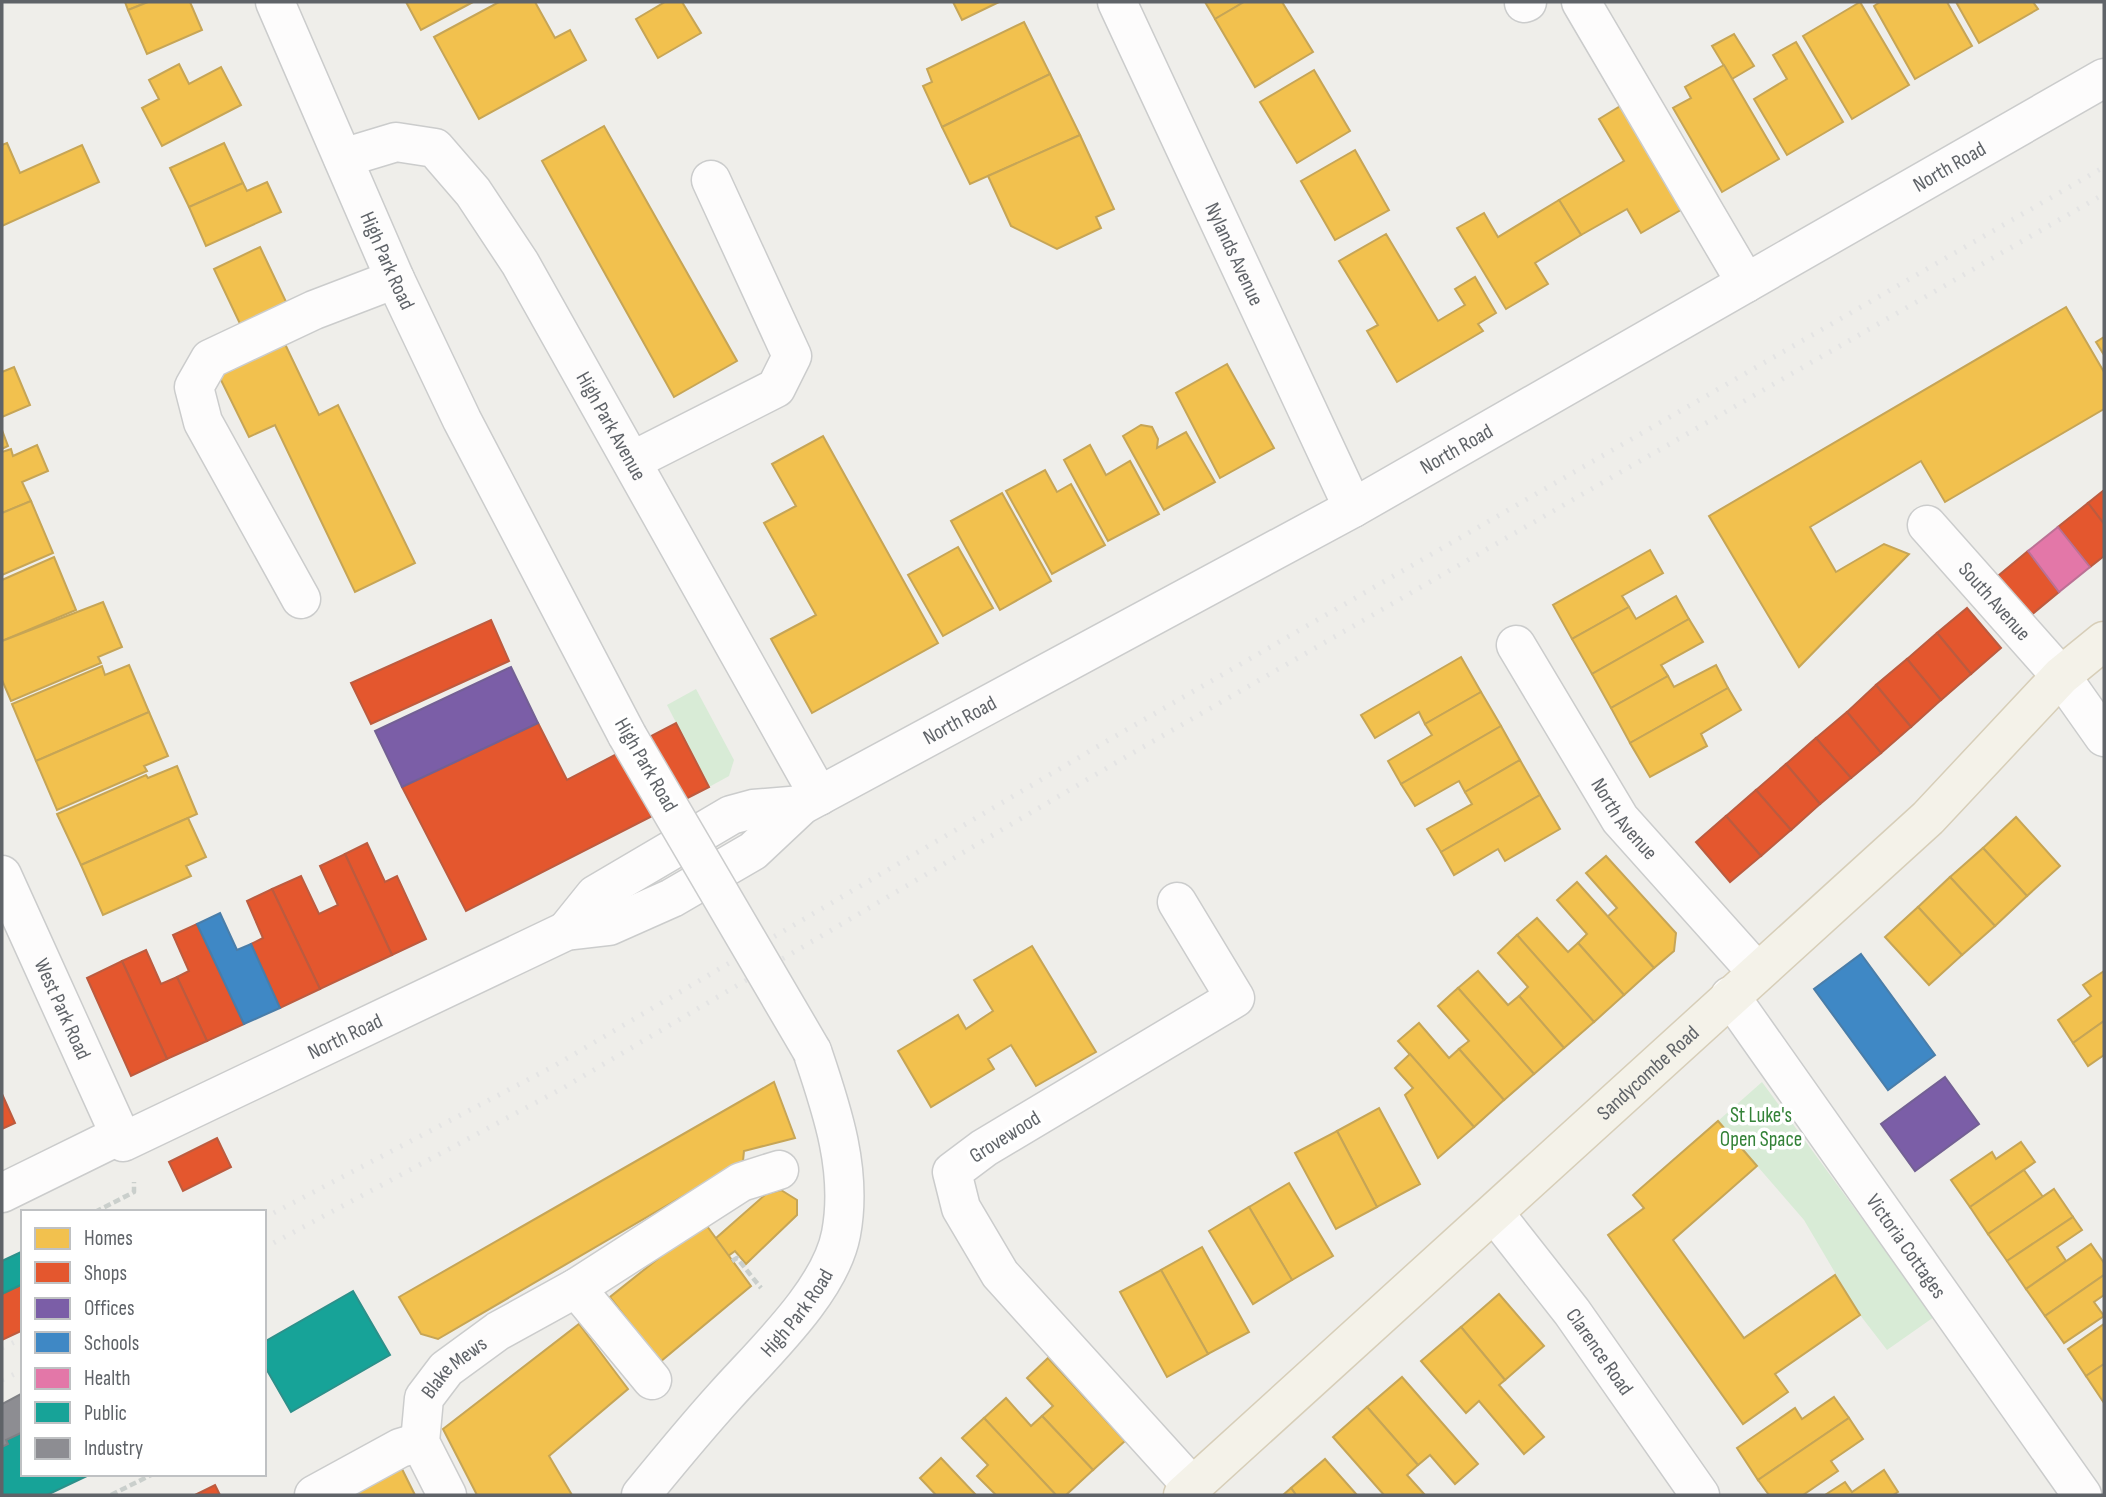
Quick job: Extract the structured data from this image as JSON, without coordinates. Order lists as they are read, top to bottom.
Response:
{
  "streets": {
    "main road": ["Sandycombe Road"],
    "street": [
      "North Road",
      "Nylands Avenue",
      "High Park Road",
      "High Park Avenue",
      "South Avenue",
      "North Avenue",
      "West Park Road",
      "Grovewood",
      "Victoria Cottages",
      "Clarence Road",
      "Blake Mews"
    ]
  },
  "crossings": [
    ["North Road", "Nylands Avenue"],
    ["North Road", "High Park Avenue"],
    ["North Road", "West Park Road"],
    ["High Park Road", "High Park Avenue"],
    ["South Avenue", "Sandycombe Road"],
    ["North Avenue", "Sandycombe Road"],
    ["North Avenue", "Victoria Cottages"],
    ["Sandycombe Road", "Grovewood"],
    ["Sandycombe Road", "Victoria Cottages"],
    ["Sandycombe Road", "Clarence Road"]
  ],
  "parks": ["St Luke's Open Space"],
  "legend": [
    "Homes",
    "Shops",
    "Offices",
    "Schools",
    "Health",
    "Public",
    "Industry"
  ]
}
